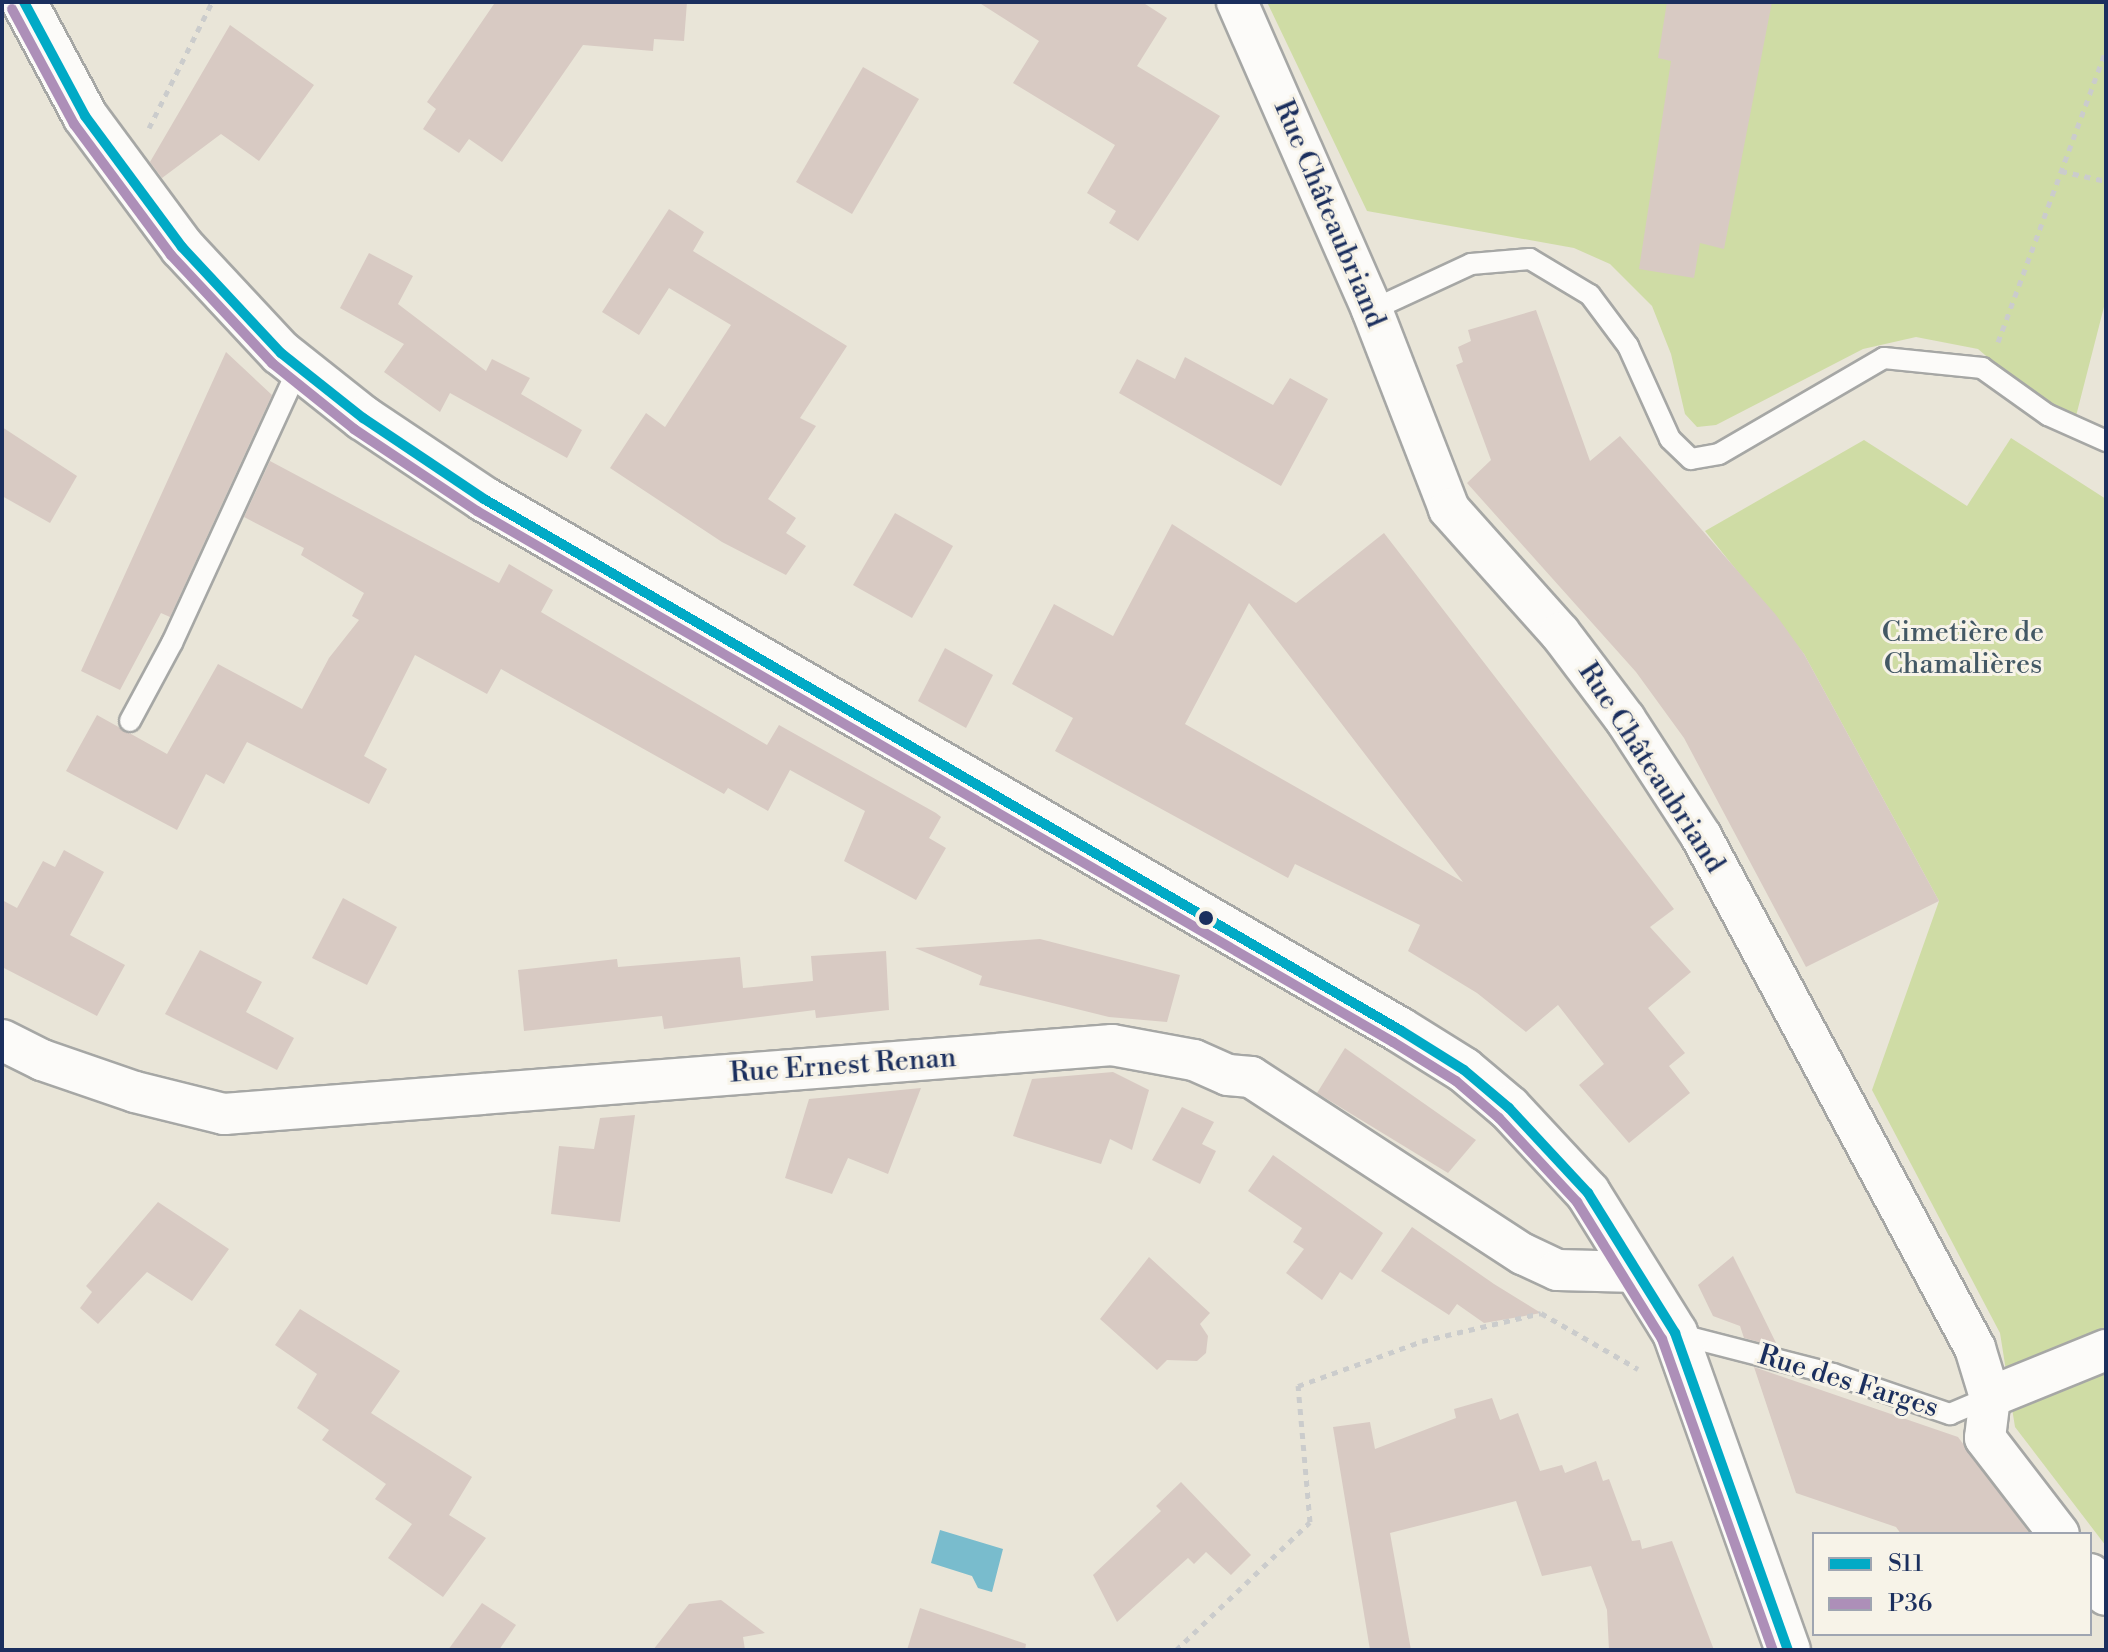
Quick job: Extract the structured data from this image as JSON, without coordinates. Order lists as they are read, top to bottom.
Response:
{
  "streets": {
    "street": ["Rue Châteaubriand", "Rue Ernest Renan", "Rue des Farges"]
  },
  "crossings": [
    ["Rue Châteaubriand", "Rue des Farges"]
  ],
  "parks": ["Cimetière de Chamalières"],
  "lines": ["transit line S11", "transit line P36"],
  "legend": ["S11", "P36"]
}
